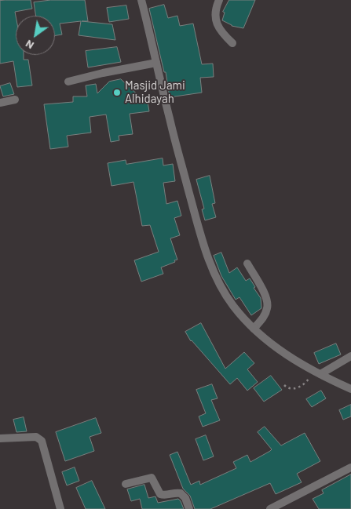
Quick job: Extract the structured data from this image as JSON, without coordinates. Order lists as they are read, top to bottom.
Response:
{
  "places": ["Masjid Jami Alhidayah"],
  "north": "bottom left"
}
